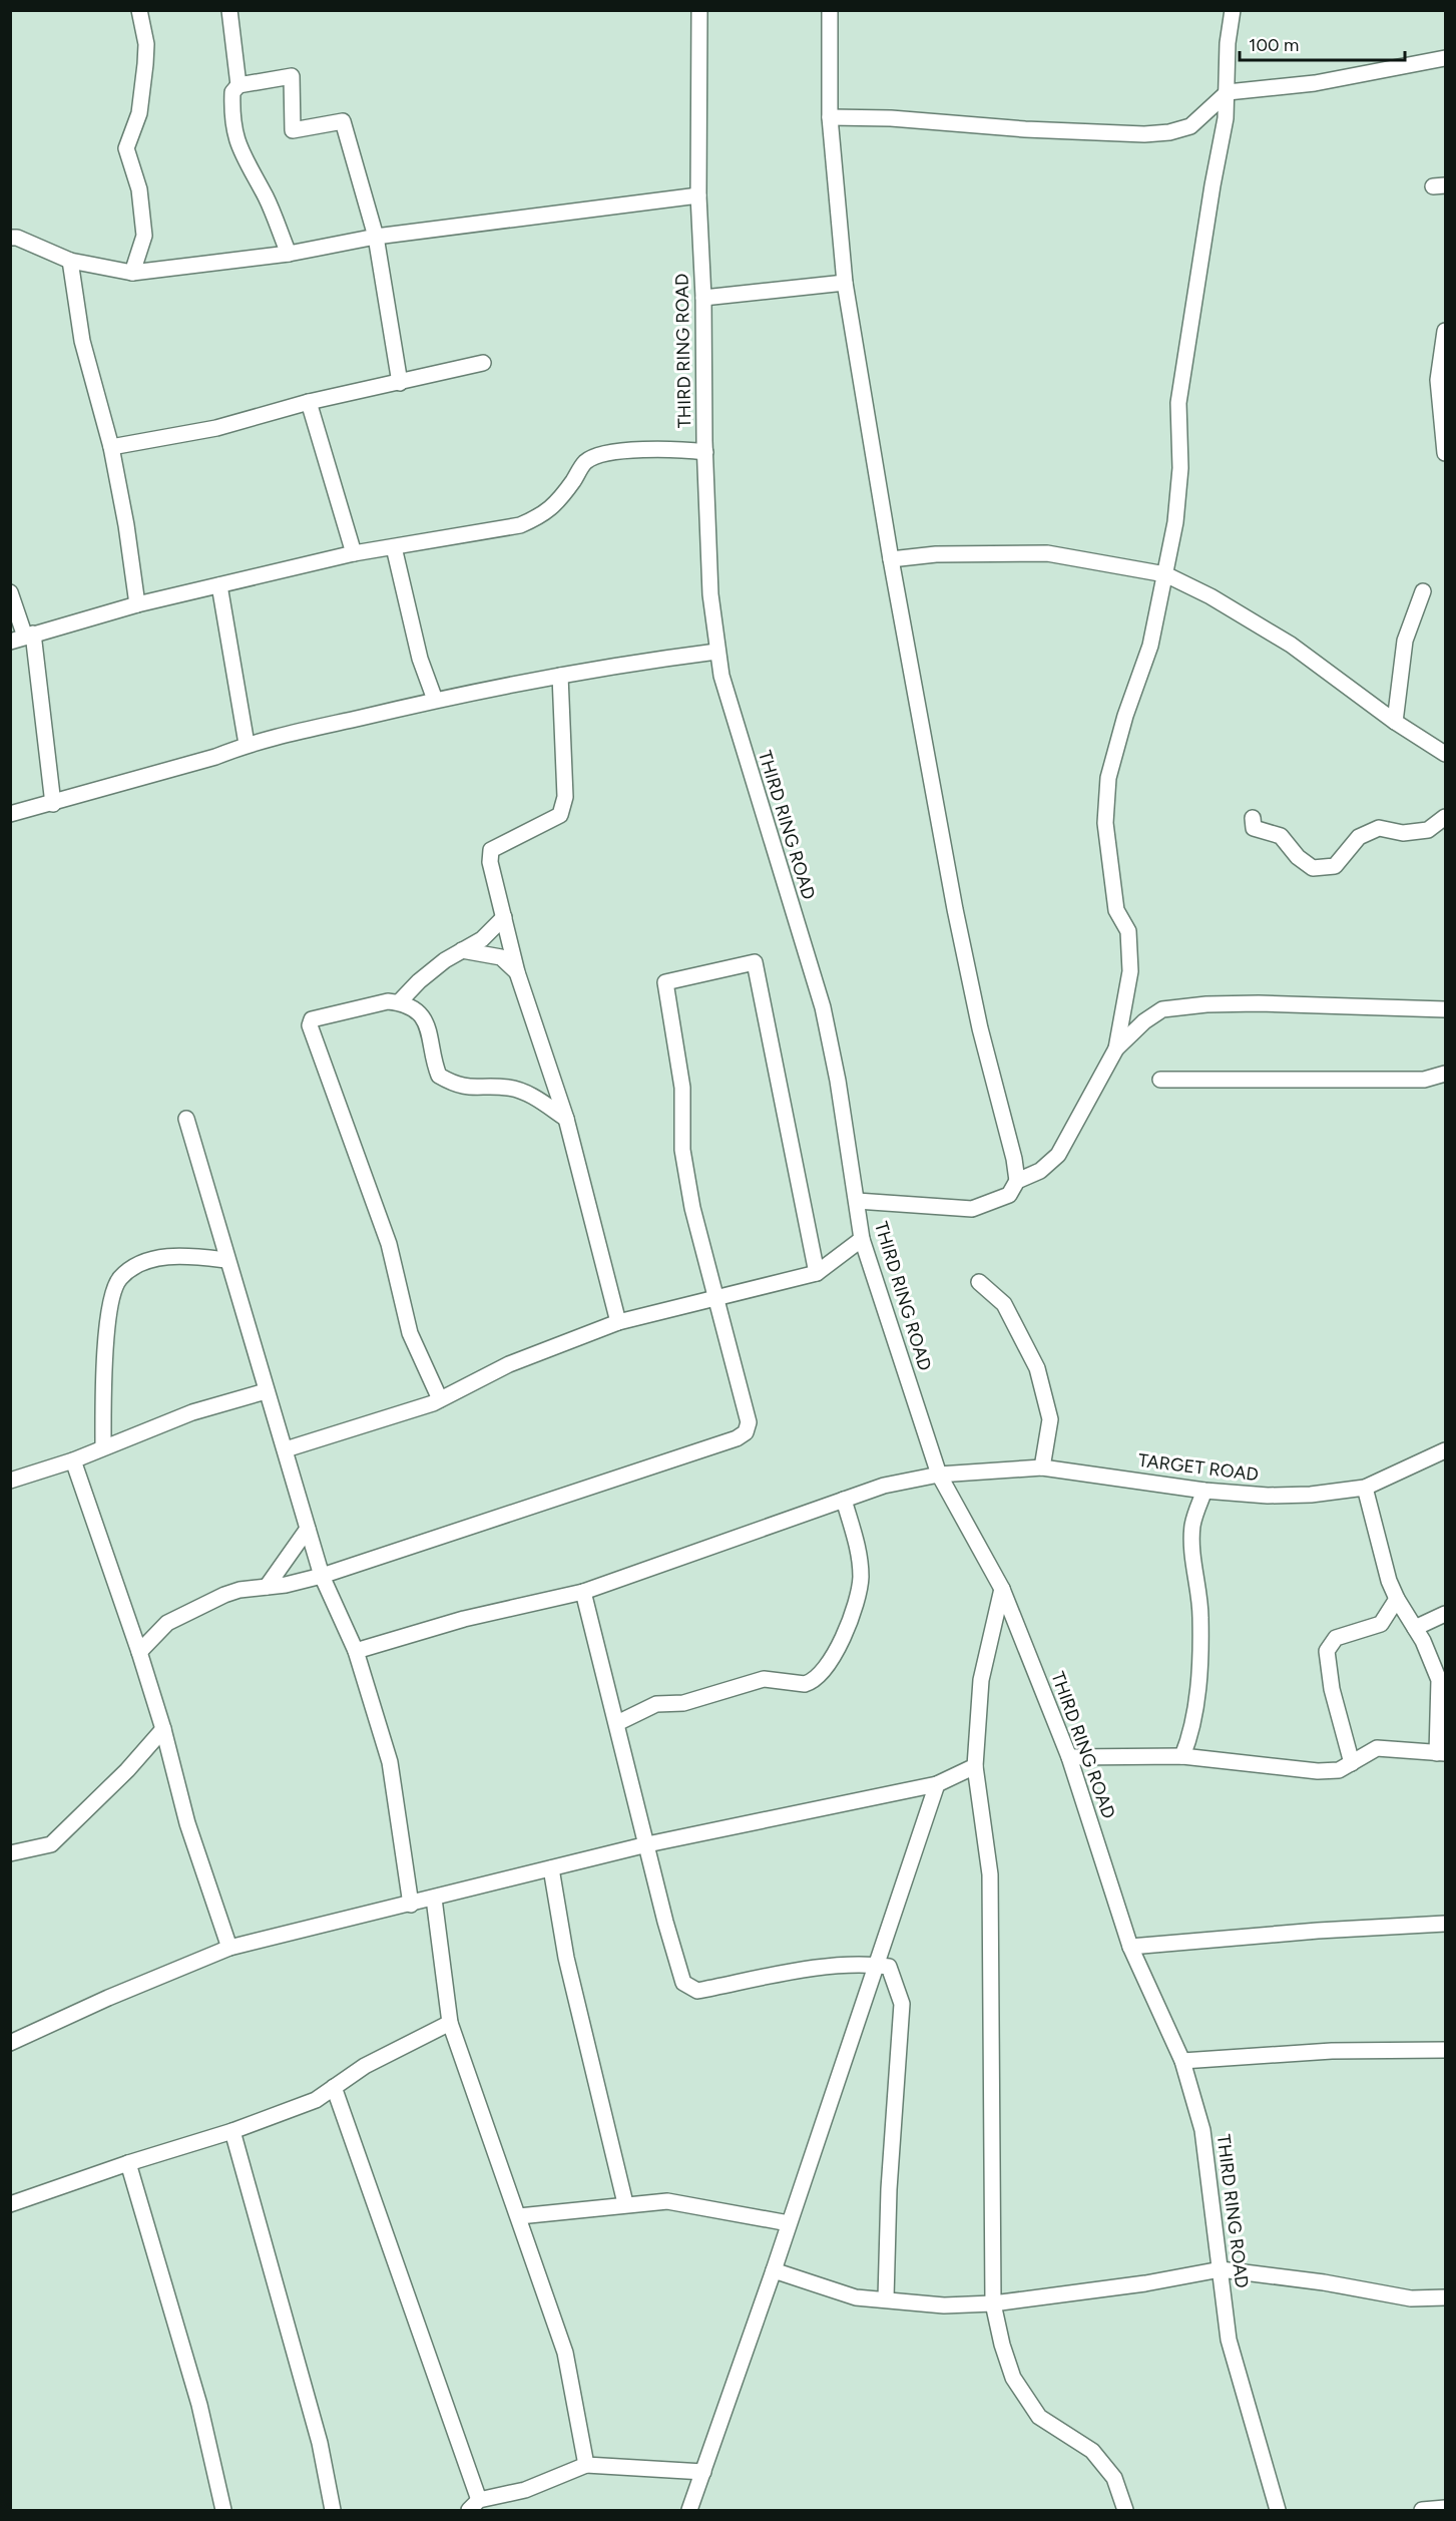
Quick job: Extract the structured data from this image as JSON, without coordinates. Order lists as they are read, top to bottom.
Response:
{
  "streets": {
    "street": ["THIRD RING ROAD", "TARGET ROAD"]
  },
  "crossings": [
    ["THIRD RING ROAD", "TARGET ROAD"]
  ],
  "scale_bar": "100 m"
}
